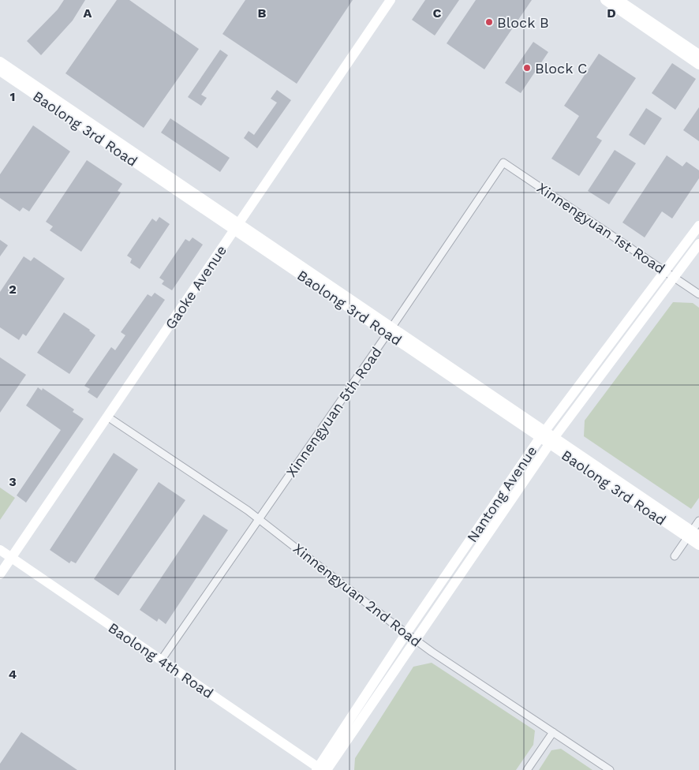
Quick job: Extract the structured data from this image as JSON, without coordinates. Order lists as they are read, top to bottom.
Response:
{
  "streets": {
    "street": [
      "Baolong 3rd Road",
      "Xinnengyuan 1st Road",
      "Gaoke Avenue",
      "Xinnengyuan 5th Road",
      "Nantong Avenue",
      "Xinnengyuan 2nd Road",
      "Baolong 4th Road"
    ]
  },
  "crossings": [
    ["Baolong 3rd Road", "Gaoke Avenue"],
    ["Baolong 3rd Road", "Xinnengyuan 5th Road"],
    ["Baolong 3rd Road", "Nantong Avenue"],
    ["Xinnengyuan 1st Road", "Xinnengyuan 5th Road"],
    ["Xinnengyuan 1st Road", "Nantong Avenue"],
    ["Gaoke Avenue", "Xinnengyuan 2nd Road"],
    ["Gaoke Avenue", "Baolong 4th Road"],
    ["Xinnengyuan 5th Road", "Xinnengyuan 2nd Road"],
    ["Xinnengyuan 5th Road", "Baolong 4th Road"],
    ["Nantong Avenue", "Xinnengyuan 2nd Road"],
    ["Nantong Avenue", "Baolong 4th Road"]
  ],
  "places": ["Block B", "Block C"],
  "grid": {
    "columns": [
      "A",
      "B",
      "C",
      "D"
    ],
    "rows": [
      "1",
      "2",
      "3",
      "4"
    ]
  }
}
